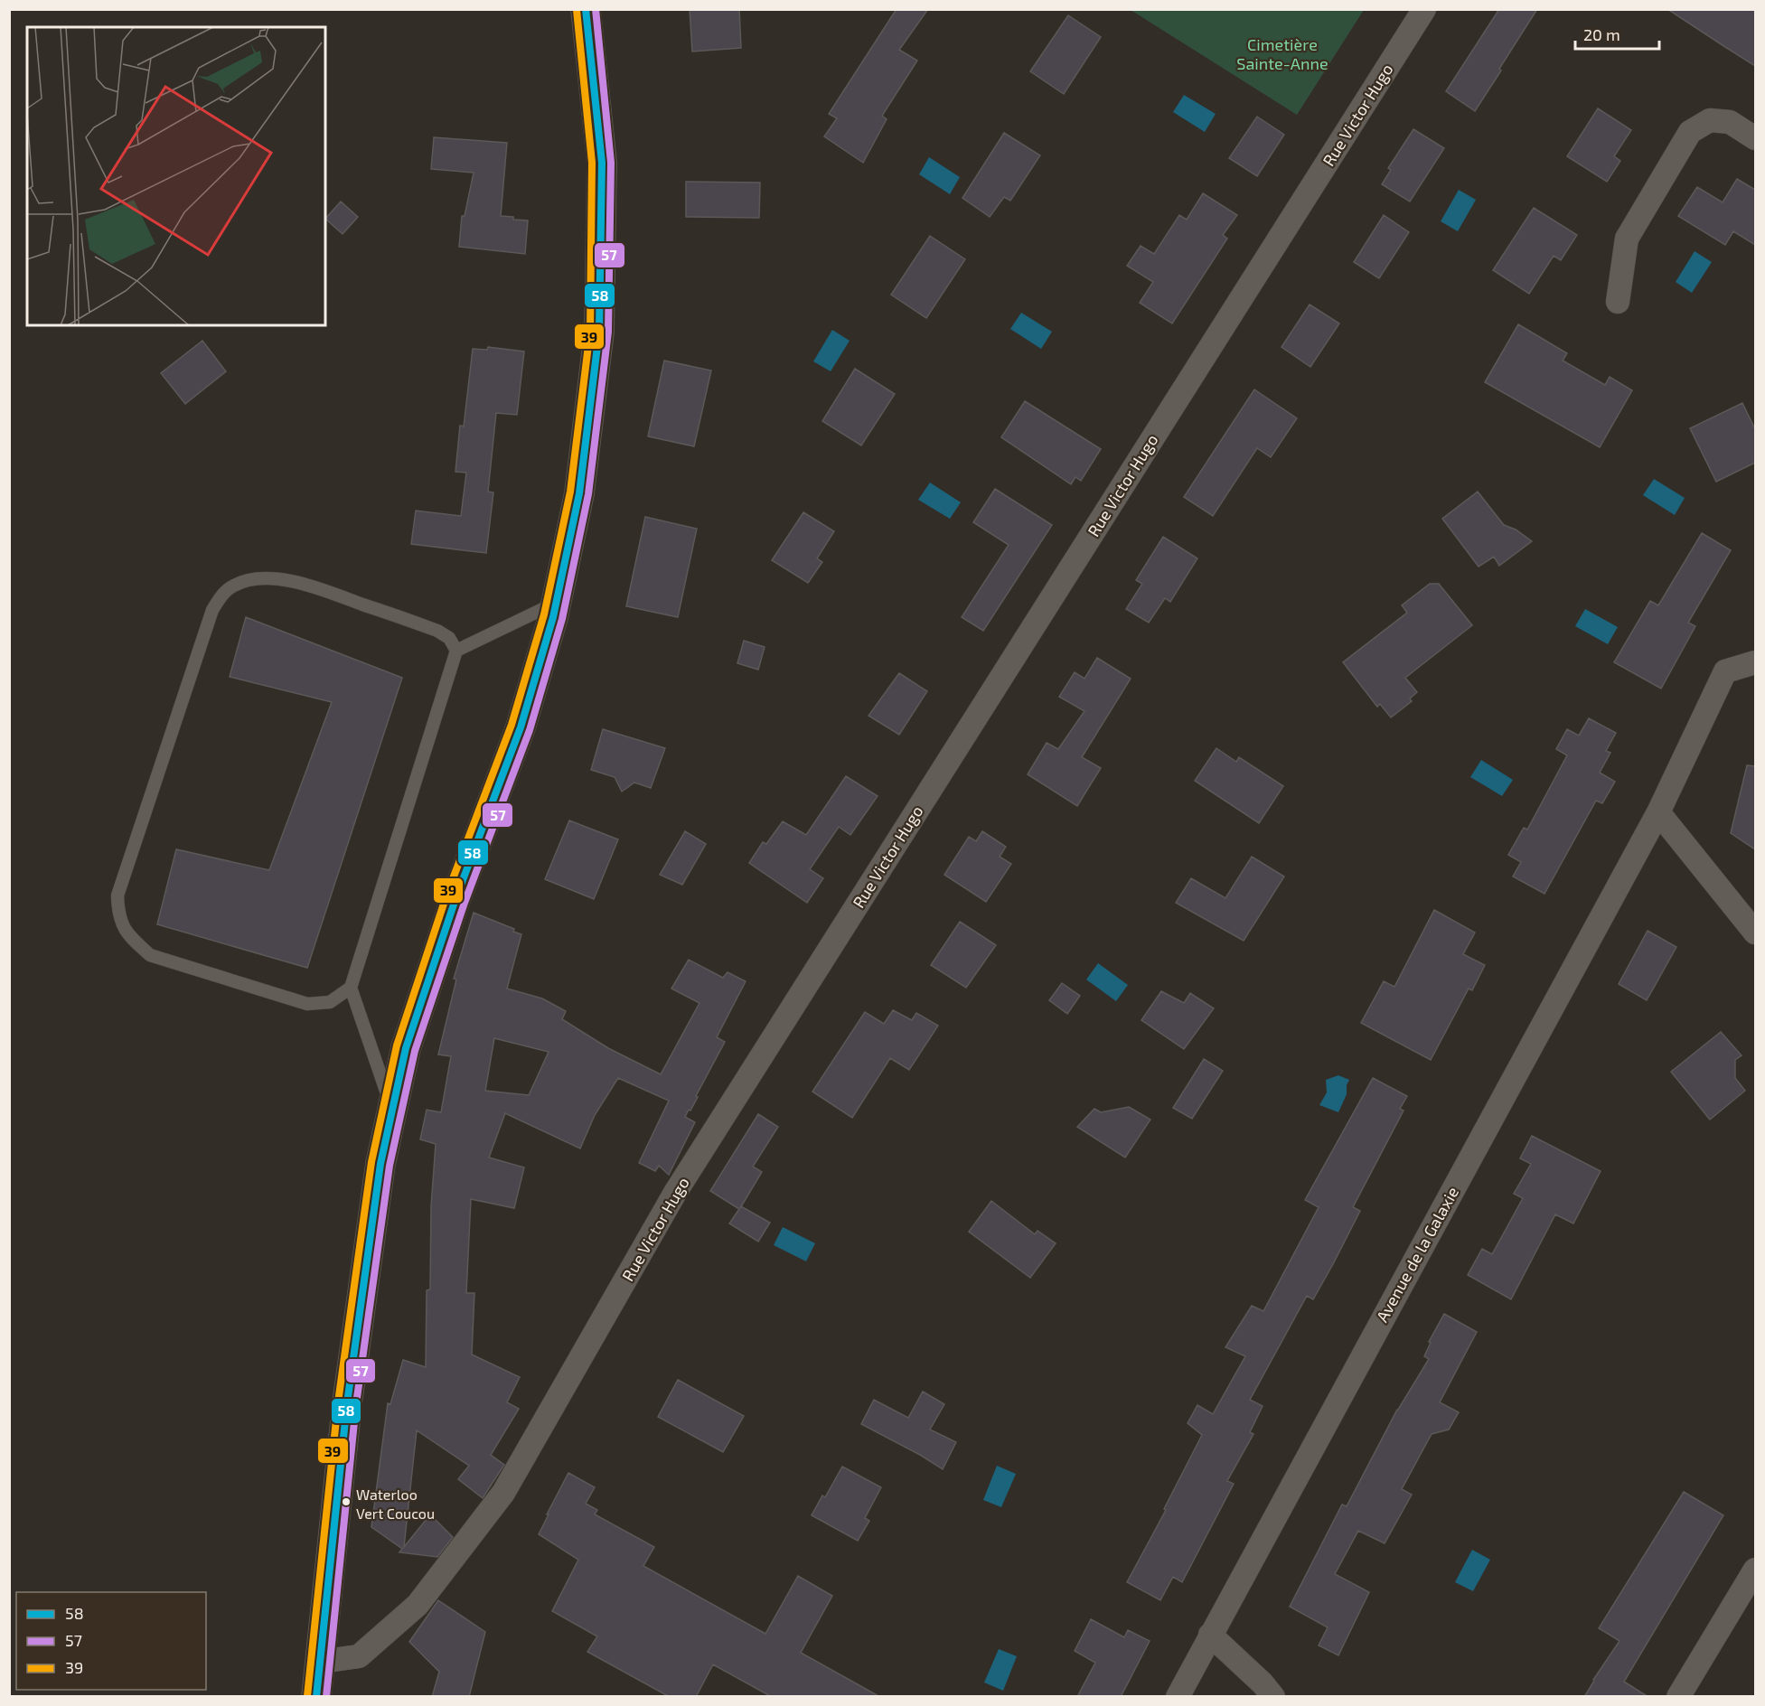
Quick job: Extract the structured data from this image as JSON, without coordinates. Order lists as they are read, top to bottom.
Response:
{
  "streets": {
    "street": ["Rue Victor Hugo", "Avenue de la Galaxie"]
  },
  "parks": ["Cimetière Sainte-Anne"],
  "places": ["Waterloo Vert Coucou"],
  "lines": ["transit line 58", "transit line 57", "transit line 39"],
  "legend": ["58", "57", "39"],
  "scale_bar": "20 m"
}
